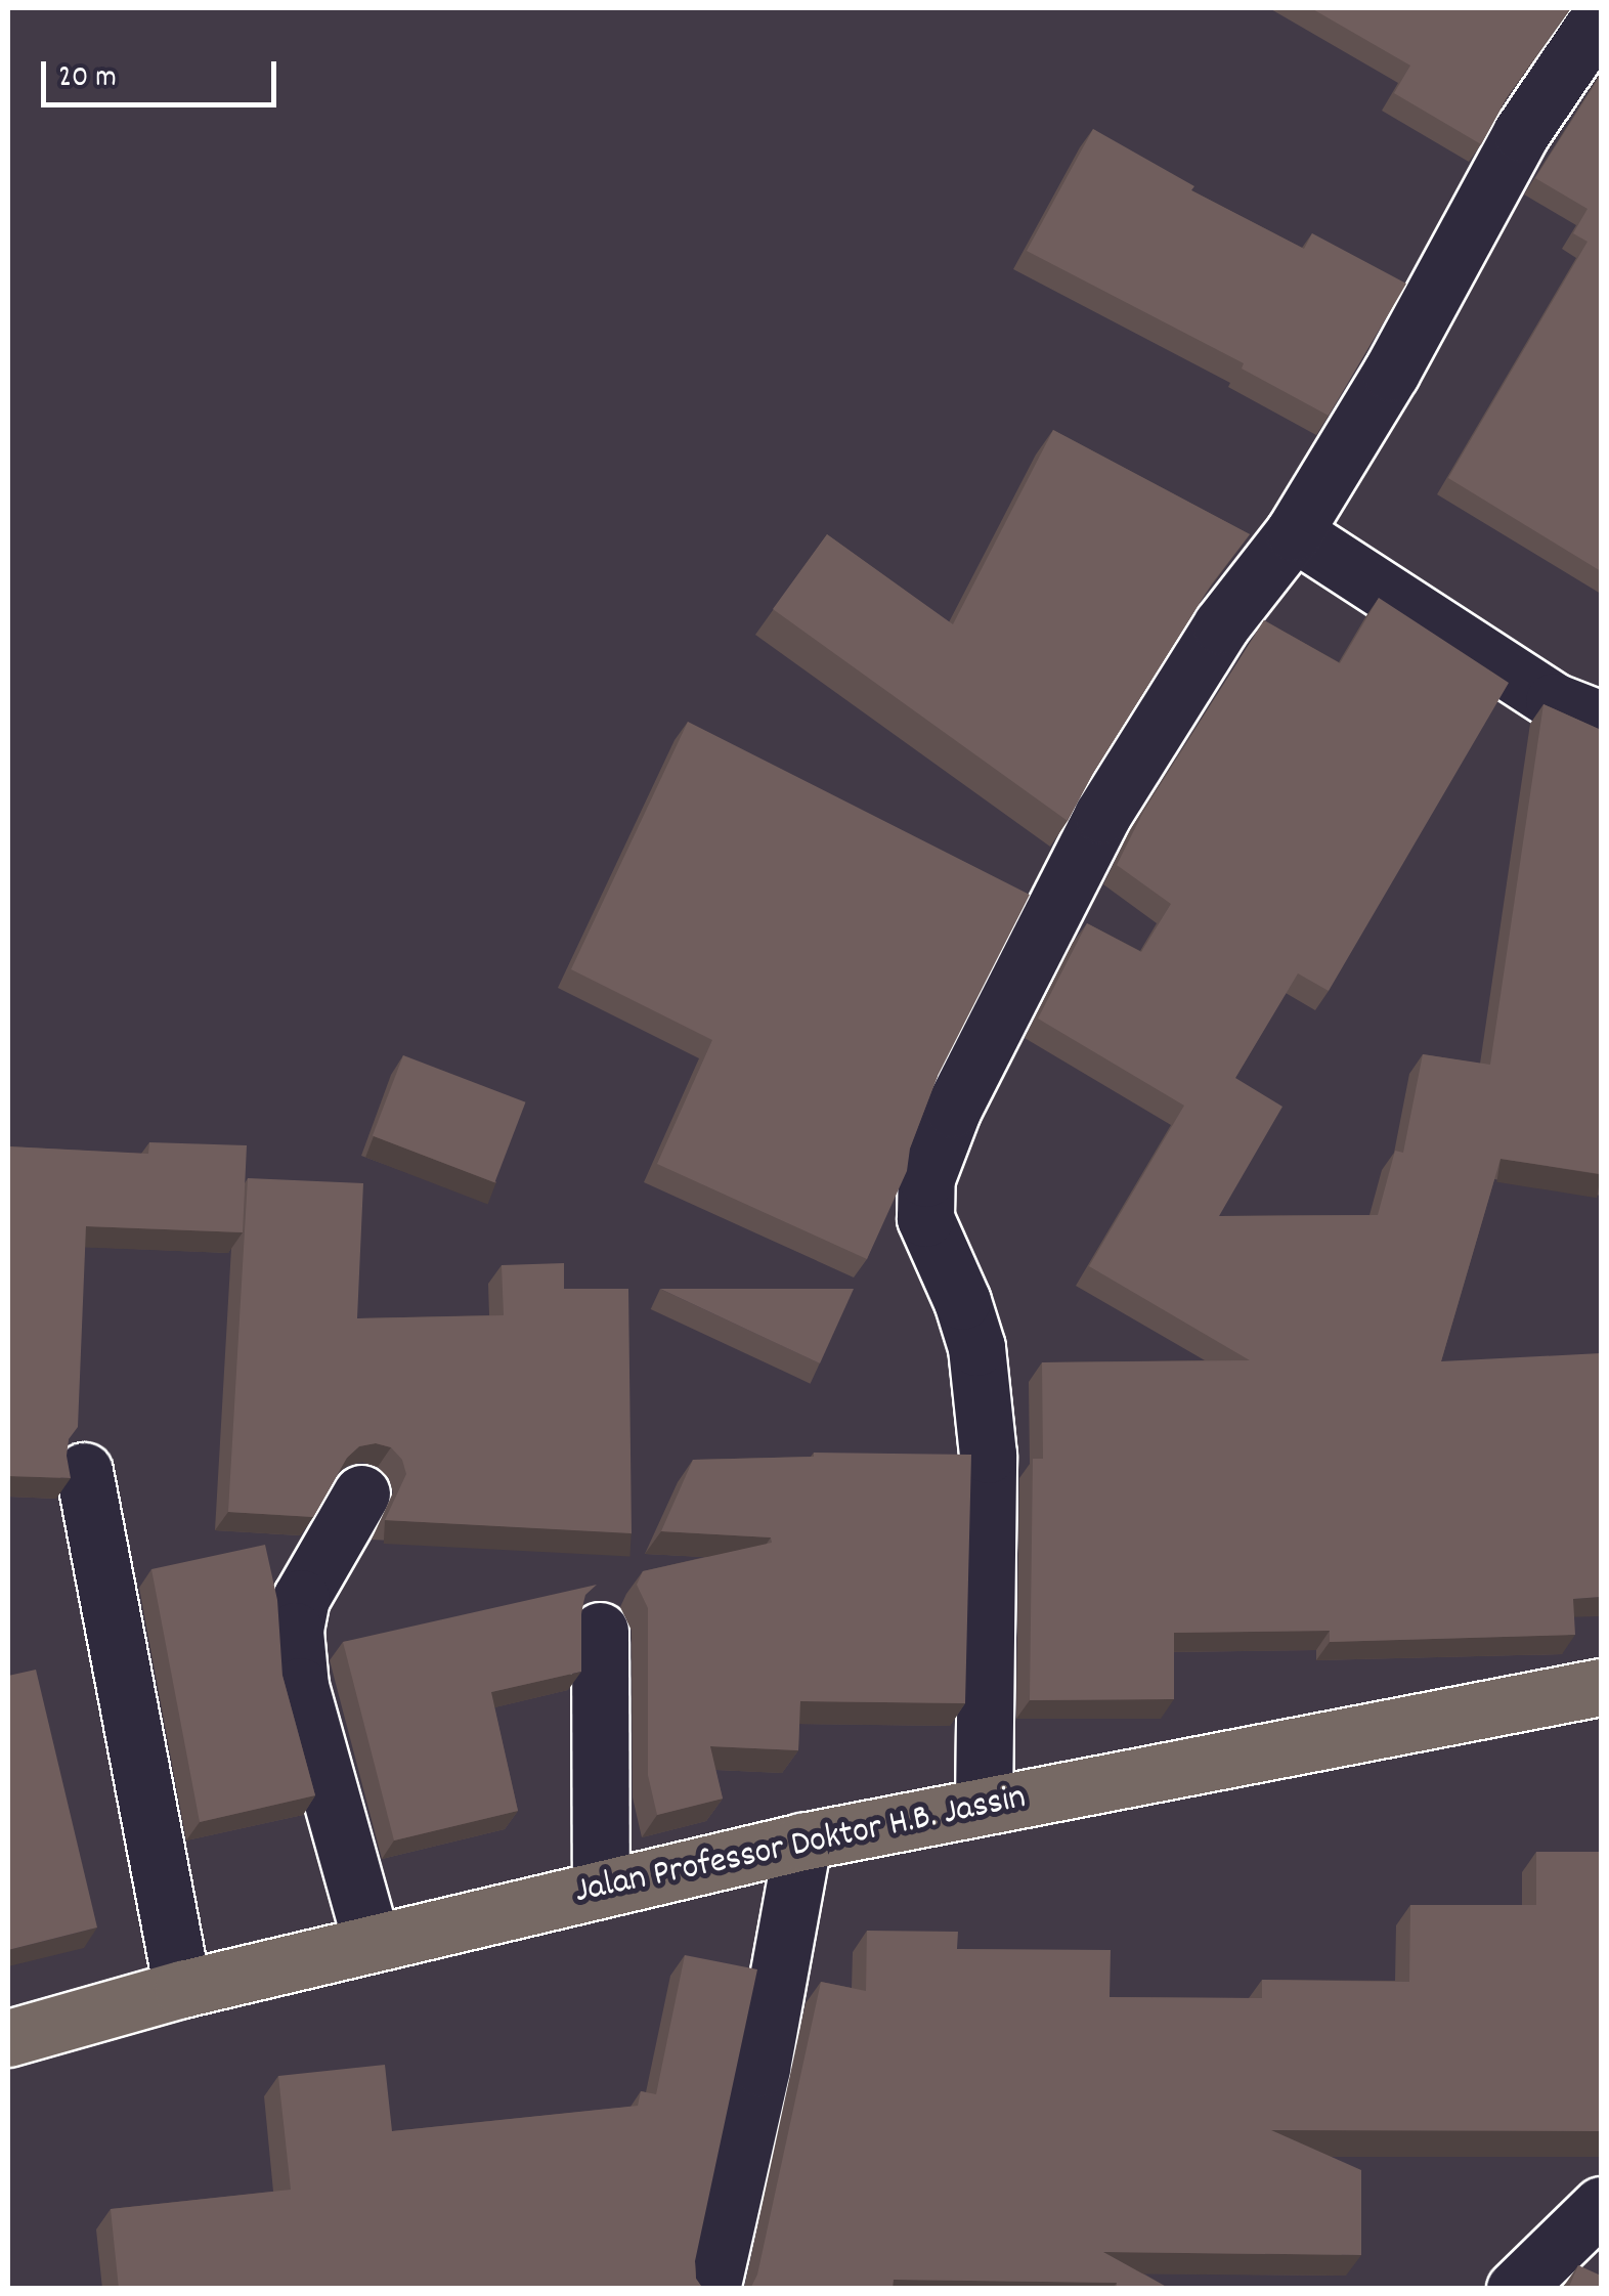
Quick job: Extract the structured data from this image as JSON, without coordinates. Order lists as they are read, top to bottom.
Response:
{
  "streets": {
    "highway": ["Jalan Professor Doktor H.B. Jassin"]
  },
  "scale_bar": "20 m"
}
